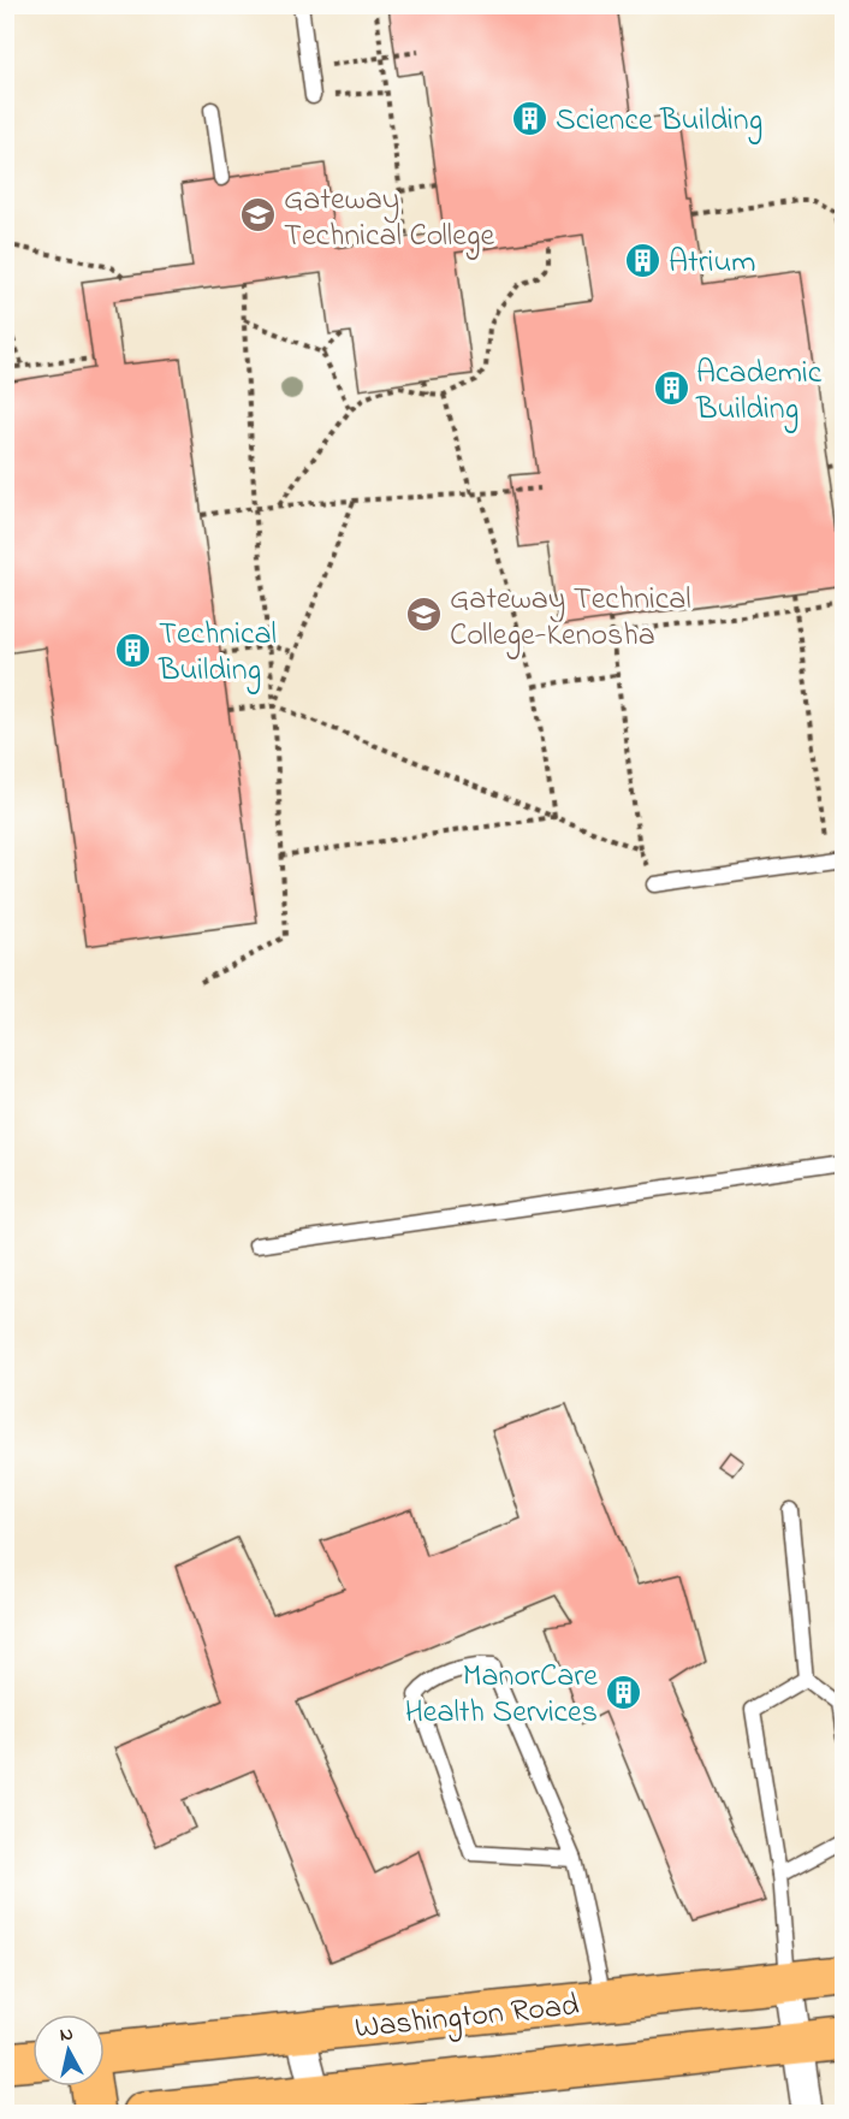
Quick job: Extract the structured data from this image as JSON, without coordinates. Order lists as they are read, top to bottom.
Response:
{
  "streets": {
    "main road": ["Washington Road"]
  },
  "places": {
    "building": [
      "Science Building",
      "Atrium",
      "Academic Building",
      "Technical Building",
      "ManorCare Health Services"
    ],
    "school or university": ["Gateway Technical College", "Gateway Technical College-Kenosha"]
  },
  "north": "top"
}
